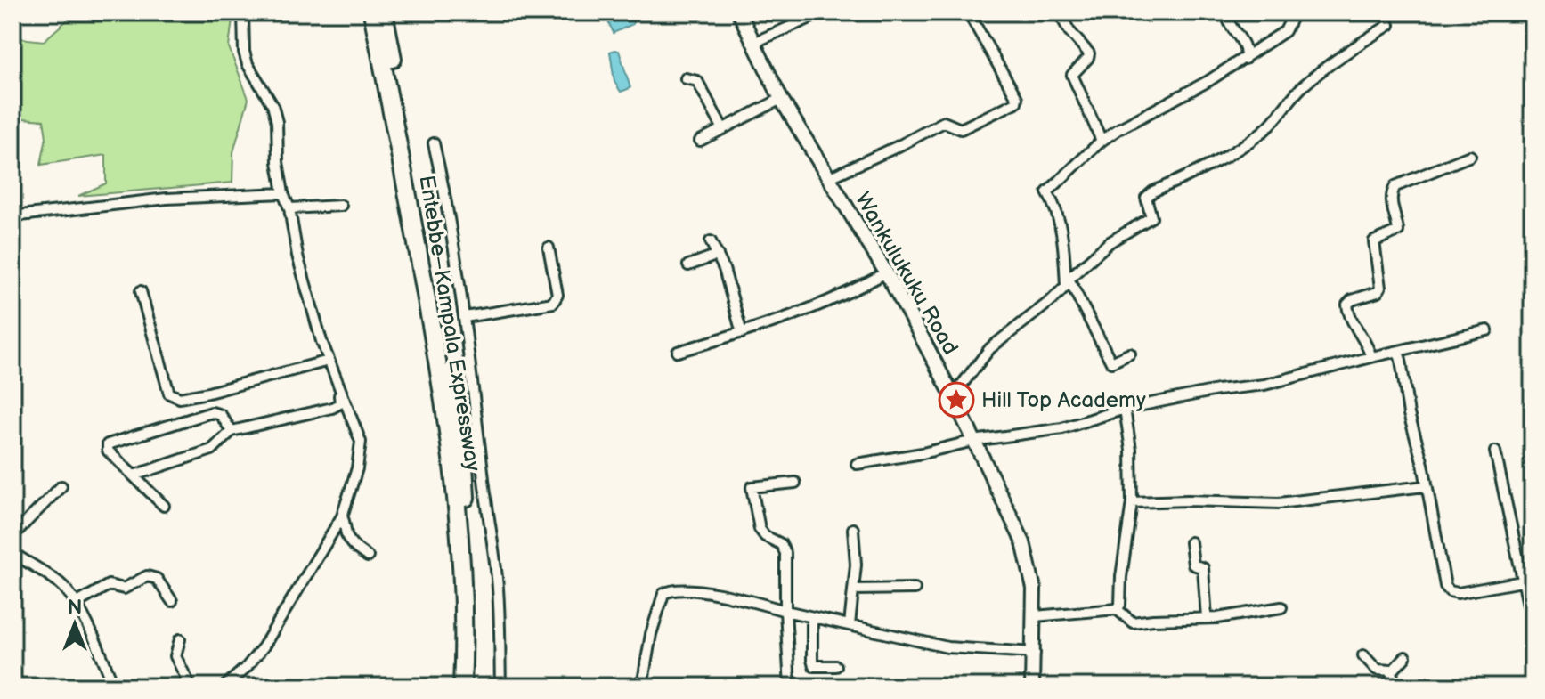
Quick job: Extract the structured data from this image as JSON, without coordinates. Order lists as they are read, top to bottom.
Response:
{
  "streets": {
    "highway": ["Entebbe–Kampala Expressway"],
    "main road": ["Wankulukuku Road"]
  },
  "places": {
    "place": ["Hill Top Academy"]
  },
  "north": "top"
}
